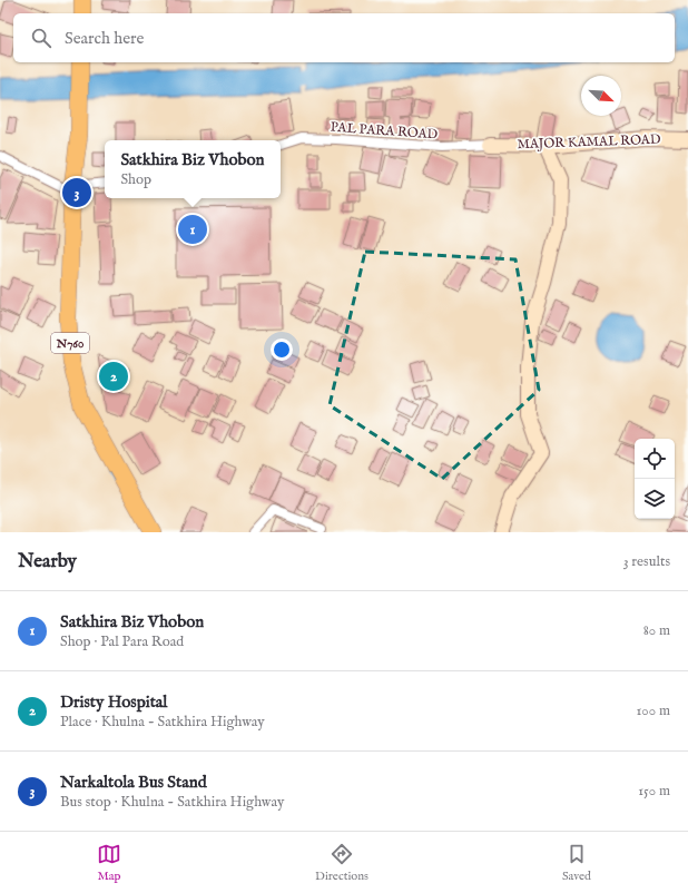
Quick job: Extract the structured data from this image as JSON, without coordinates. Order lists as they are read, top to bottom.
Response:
{
  "streets": {
    "highway": ["N760"],
    "street": ["PAL PARA ROAD", "MAJOR KAMAL ROAD"]
  },
  "crossings": [
    ["PAL PARA ROAD", "MAJOR KAMAL ROAD"]
  ],
  "north": "bottom right",
  "page": {
    "search": "Search here",
    "popup": ["Satkhira Biz Vhobon", "Shop"],
    "pins": ["3", "1", "2"],
    "heading": ["Nearby", "3 results"],
    "list": [
      {
        "mark": "1",
        "name": "Satkhira Biz Vhobon",
        "note": "Shop · Pal Para Road",
        "value": "80 m"
      },
      {
        "mark": "2",
        "name": "Dristy Hospital",
        "note": "Place · Khulna - Satkhira Highway",
        "value": "100 m"
      },
      {
        "mark": "3",
        "name": "Narkaltola Bus Stand",
        "note": "Bus stop · Khulna - Satkhira Highway",
        "value": "150 m"
      }
    ],
    "nav": ["Map", "Directions", "Saved"]
  }
}
